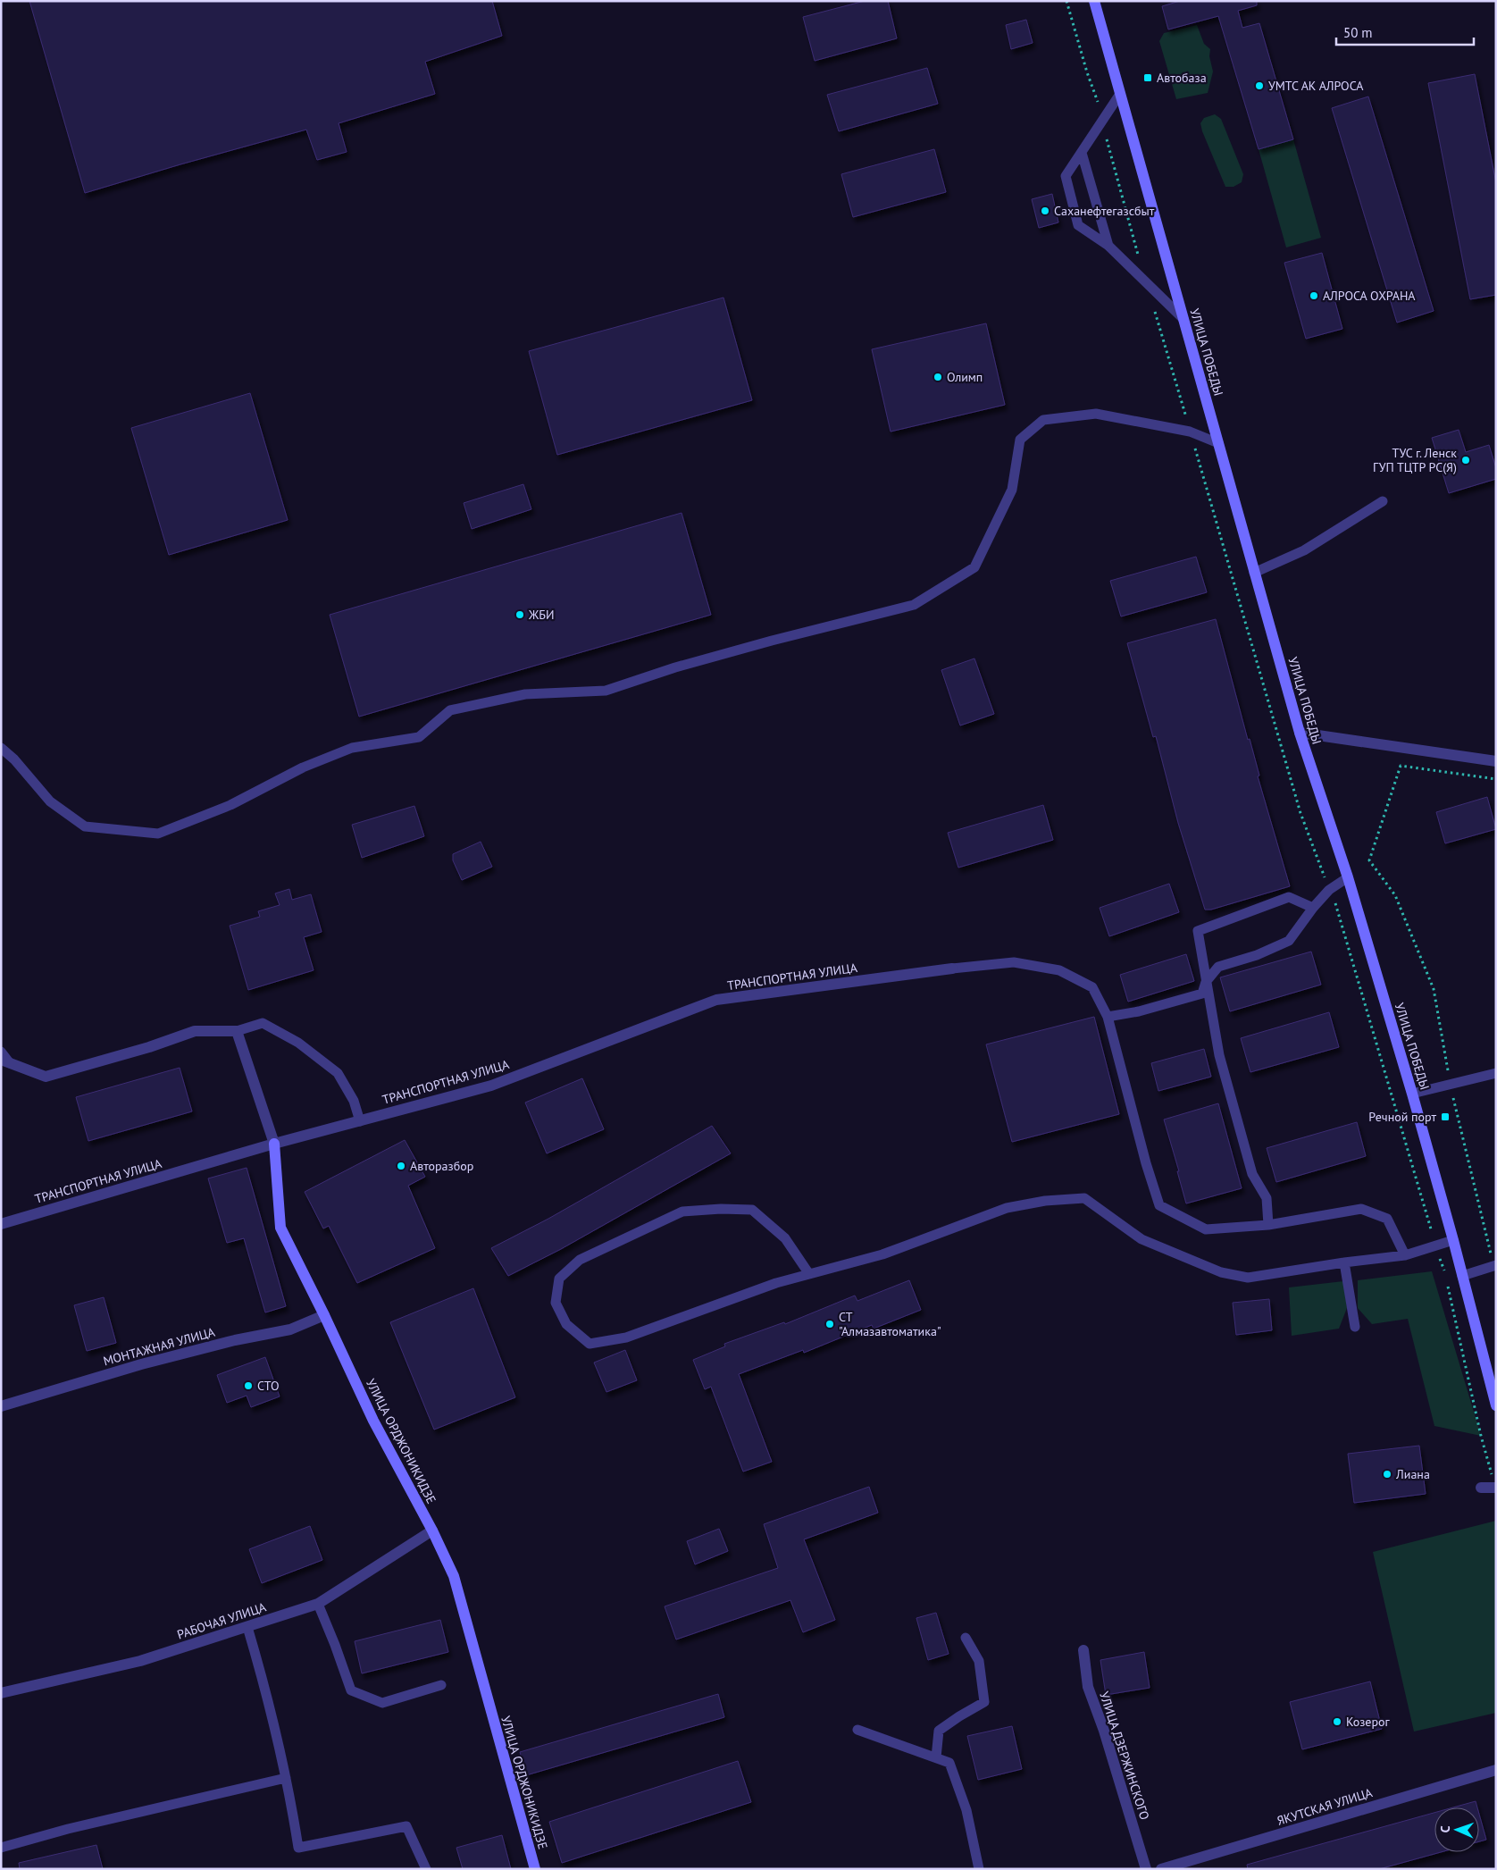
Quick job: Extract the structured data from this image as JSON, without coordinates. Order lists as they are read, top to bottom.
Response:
{
  "streets": {
    "main road": ["УЛИЦА ПОБЕДЫ", "УЛИЦА ОРДЖОНИКИДЗЕ"],
    "street": [
      "ТРАНСПОРТНАЯ УЛИЦА",
      "МОНТАЖНАЯ УЛИЦА",
      "РАБОЧАЯ УЛИЦА",
      "УЛИЦА ДЗЕРЖИНСКОГО",
      "ЯКУТСКАЯ УЛИЦА"
    ]
  },
  "crossings": [
    ["ТРАНСПОРТНАЯ УЛИЦА", "УЛИЦА ОРДЖОНИКИДЗЕ"],
    ["МОНТАЖНАЯ УЛИЦА", "УЛИЦА ОРДЖОНИКИДЗЕ"],
    ["УЛИЦА ОРДЖОНИКИДЗЕ", "РАБОЧАЯ УЛИЦА"]
  ],
  "places": {
    "transit": ["Автобаза", "Речной порт"],
    "other": [
      "УМТС АК АЛРОСА",
      "Саханефтегазсбыт",
      "АЛРОСА ОХРАНА",
      "Олимп",
      "ТУС г. Ленск ГУП ТЦТР РС(Я)",
      "ЖБИ",
      "Авторазбор",
      "СТ \"Алмазавтоматика\"",
      "СТО",
      "Лиана",
      "Козерог"
    ]
  },
  "scale_bar": "50 m",
  "north": "left"
}
